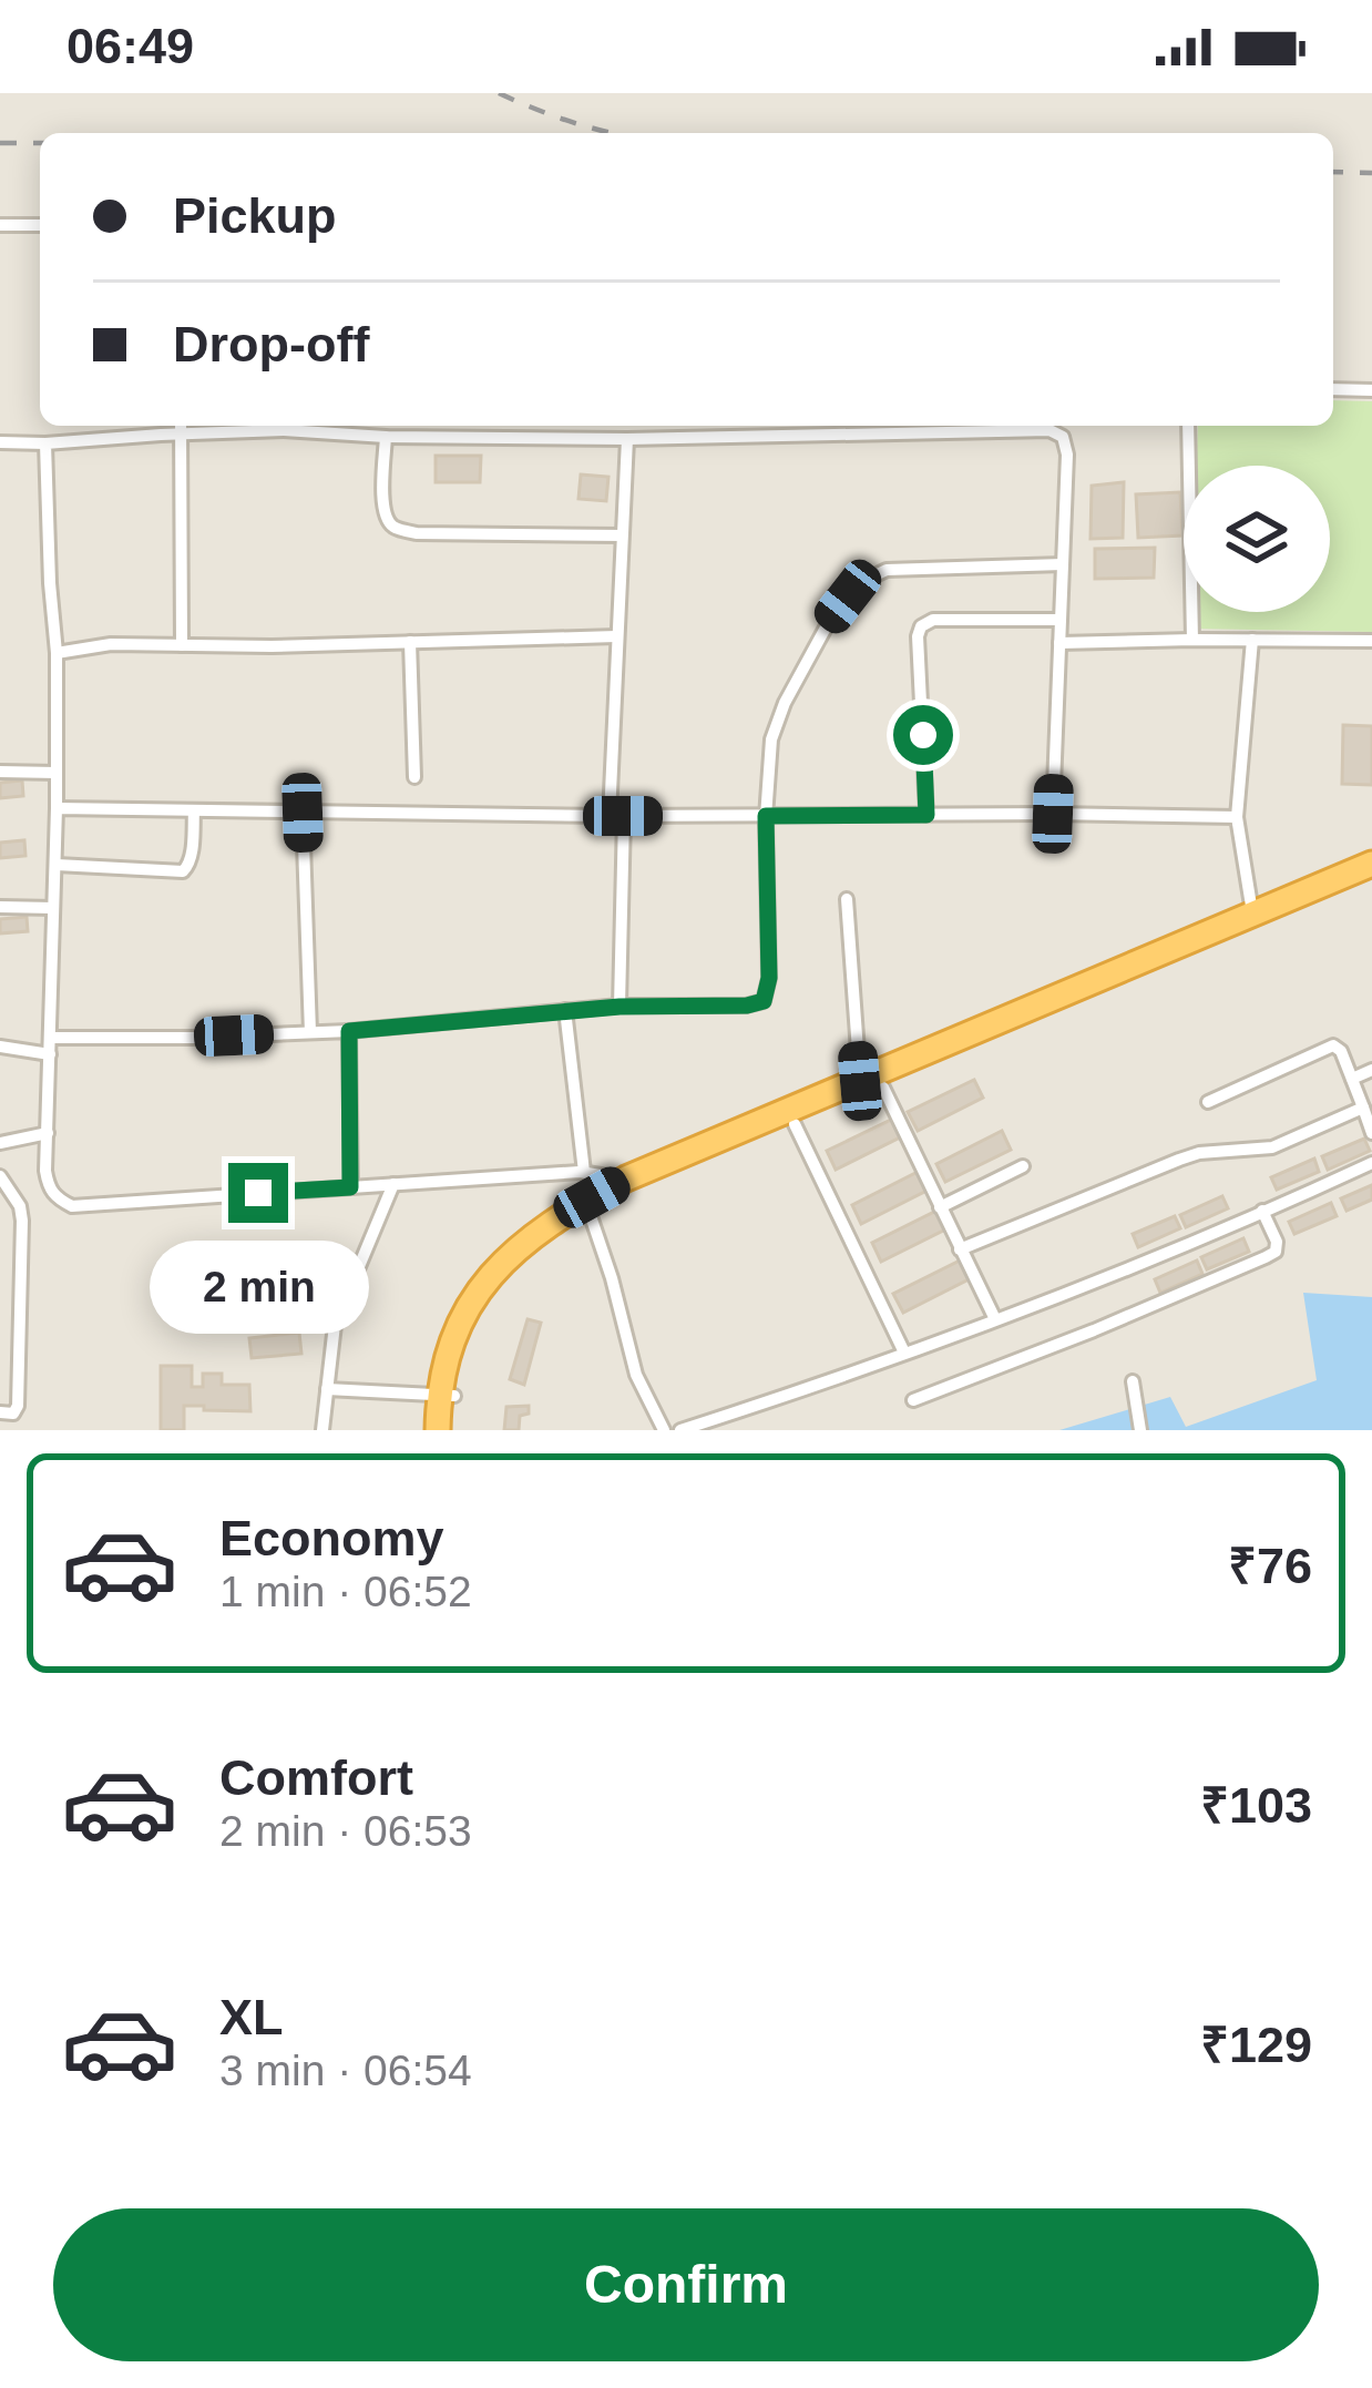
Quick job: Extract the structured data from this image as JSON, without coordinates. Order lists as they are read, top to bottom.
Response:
{
  "page": {
    "status": "06:49",
    "banner": ["Pickup", "Drop-off"],
    "bubble": "2 min",
    "list": [
      {
        "name": "Economy",
        "note": "1 min · 06:52",
        "value": "₹76"
      },
      {
        "name": "Comfort",
        "note": "2 min · 06:53",
        "value": "₹103"
      },
      {
        "name": "XL",
        "note": "3 min · 06:54",
        "value": "₹129"
      }
    ],
    "buttons": "Confirm"
  }
}
